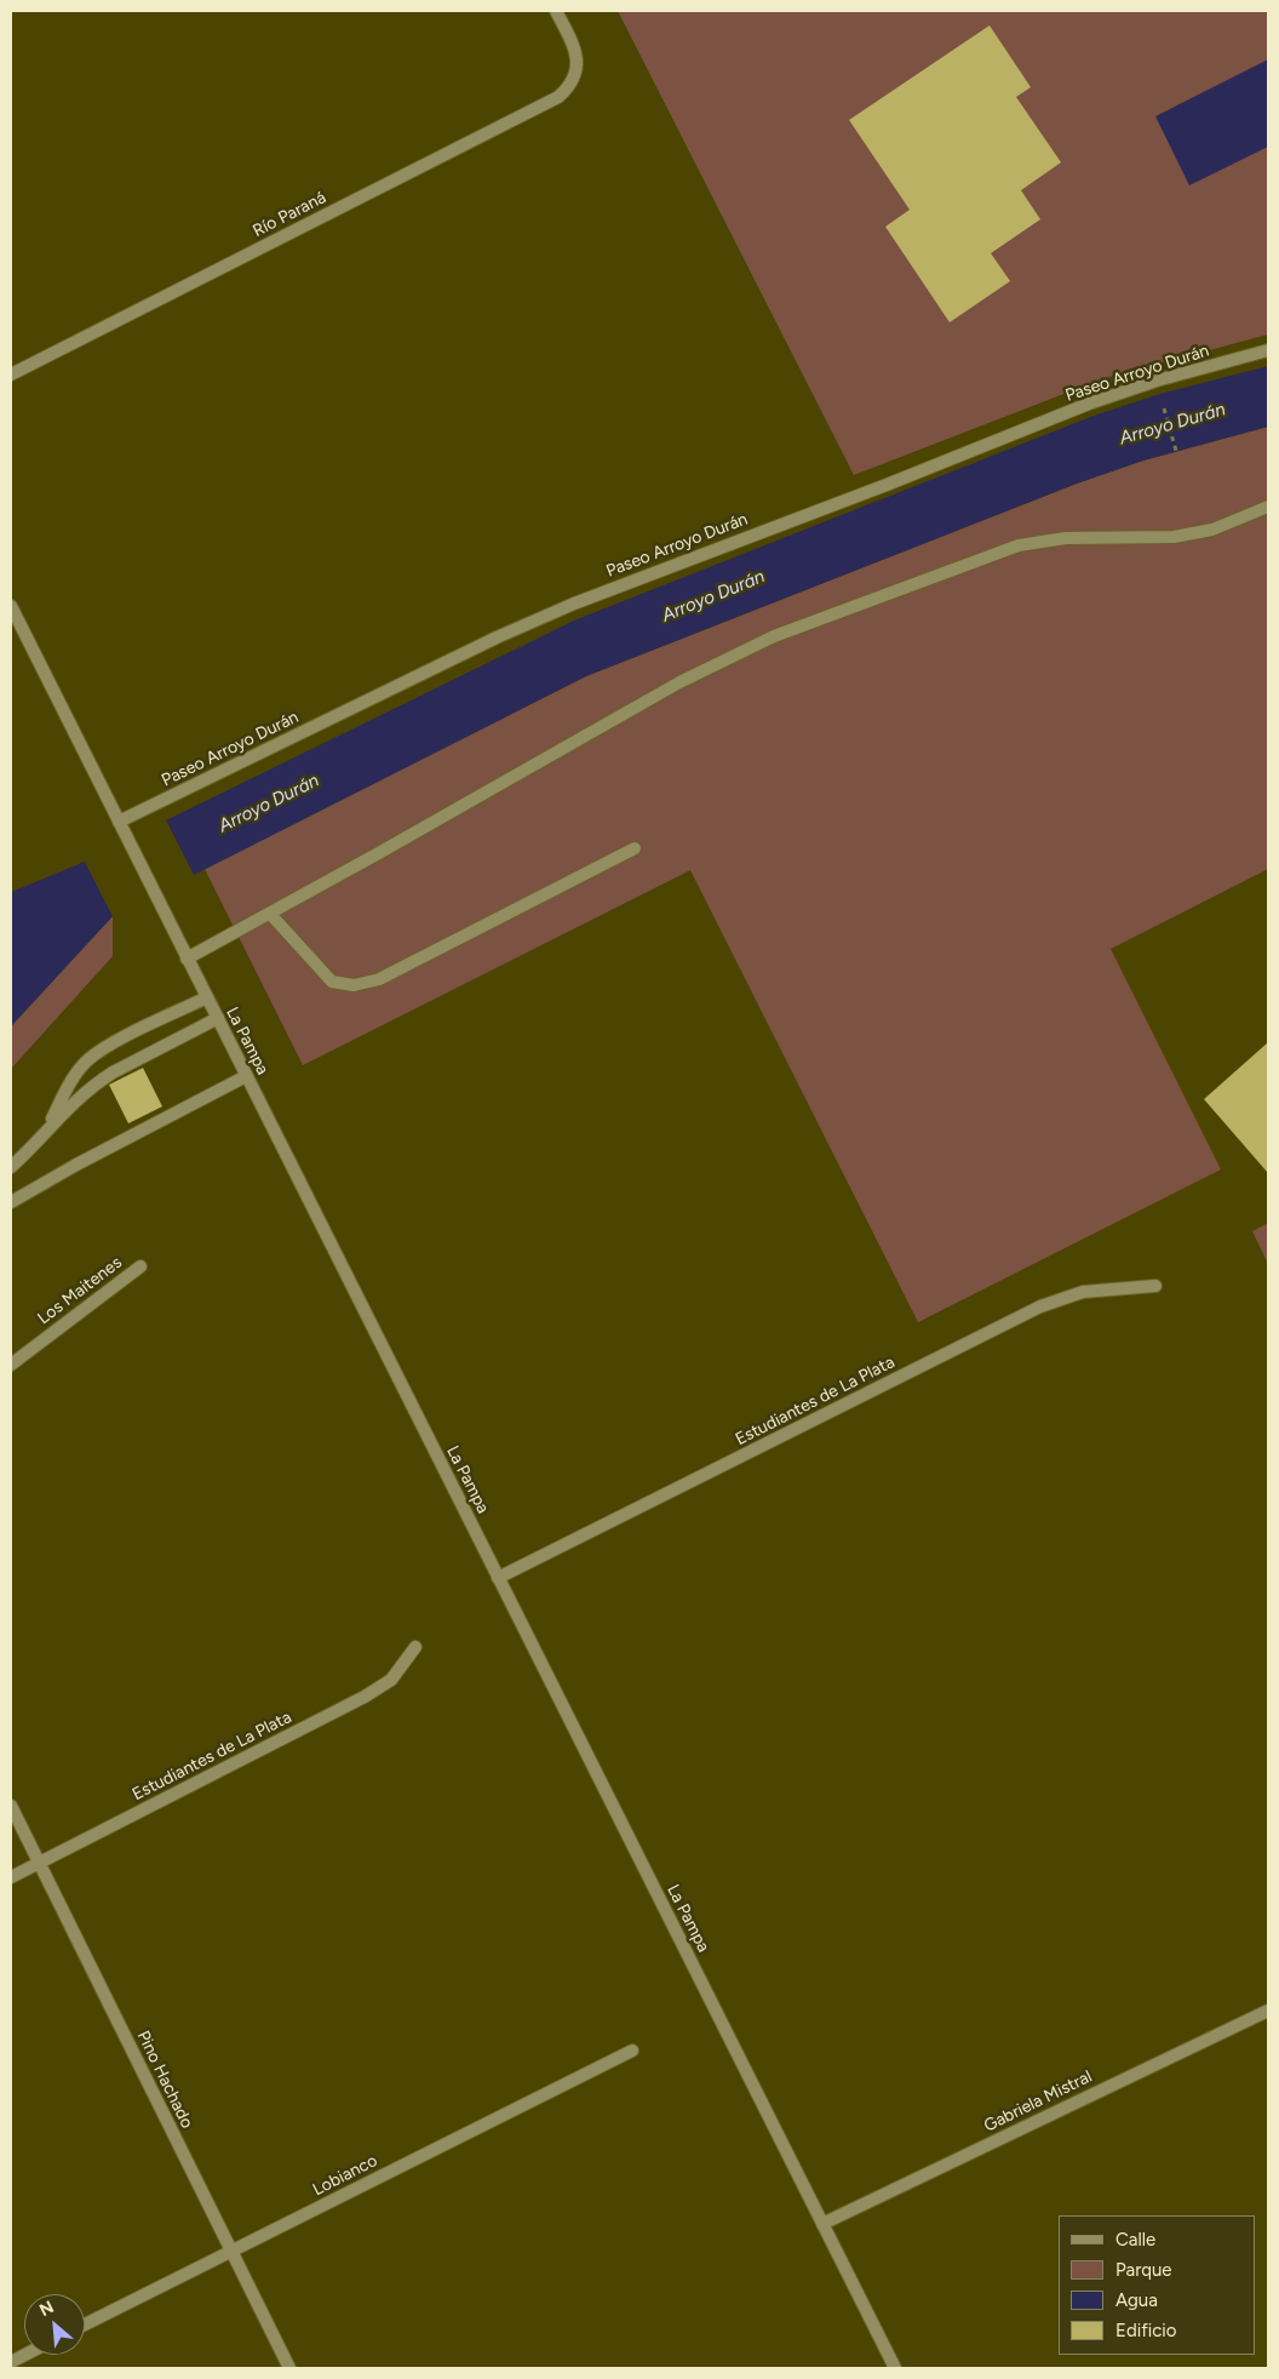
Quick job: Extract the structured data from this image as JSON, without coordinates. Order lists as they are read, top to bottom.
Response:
{
  "streets": {
    "street": [
      "Río Paraná",
      "Paseo Arroyo Durán",
      "La Pampa",
      "Los Maitenes",
      "Estudiantes de La Plata",
      "Pino Hachado",
      "Gabriela Mistral",
      "Lobianco"
    ]
  },
  "crossings": [
    ["Paseo Arroyo Durán", "La Pampa"],
    ["La Pampa", "Estudiantes de La Plata"],
    ["La Pampa", "Gabriela Mistral"],
    ["Estudiantes de La Plata", "Pino Hachado"],
    ["Pino Hachado", "Lobianco"]
  ],
  "water": ["Arroyo Durán"],
  "legend": [
    "Calle",
    "Parque",
    "Agua",
    "Edificio"
  ],
  "north": "top left"
}
